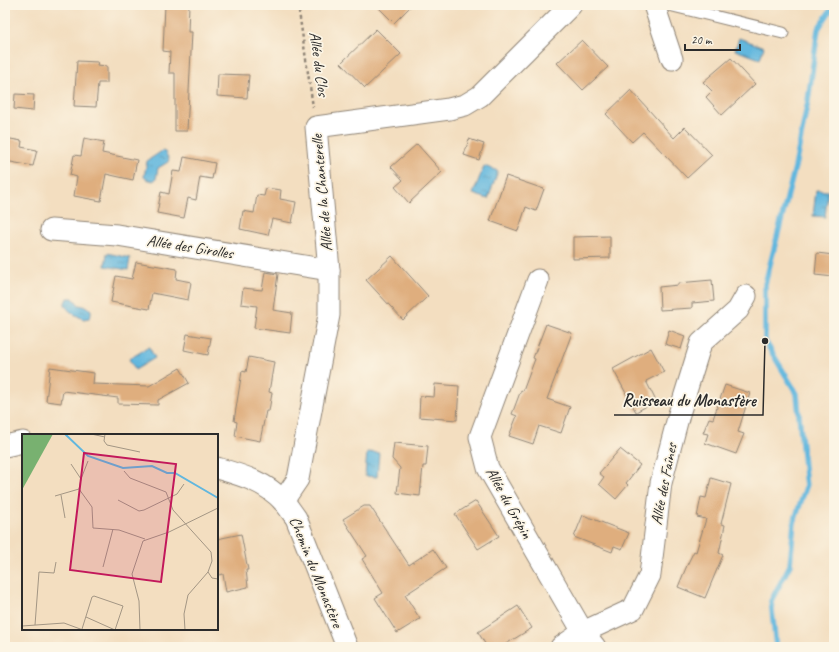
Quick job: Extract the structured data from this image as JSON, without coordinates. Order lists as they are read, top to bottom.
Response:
{
  "streets": {
    "street": [
      "Allée de la Chanterelle",
      "Allée des Girolles",
      "Allée des Faînes",
      "Allée du Grépin",
      "Chemin du Monastère"
    ],
    "path": ["Allée du Clos"]
  },
  "crossings": [
    ["Allée du Clos", "Allée de la Chanterelle"],
    ["Allée de la Chanterelle", "Allée des Girolles"],
    ["Allée de la Chanterelle", "Chemin du Monastère"],
    ["Allée des Faînes", "Allée du Grépin"]
  ],
  "places": ["Ruisseau du Monastère"],
  "scale_bar": "20 m"
}
